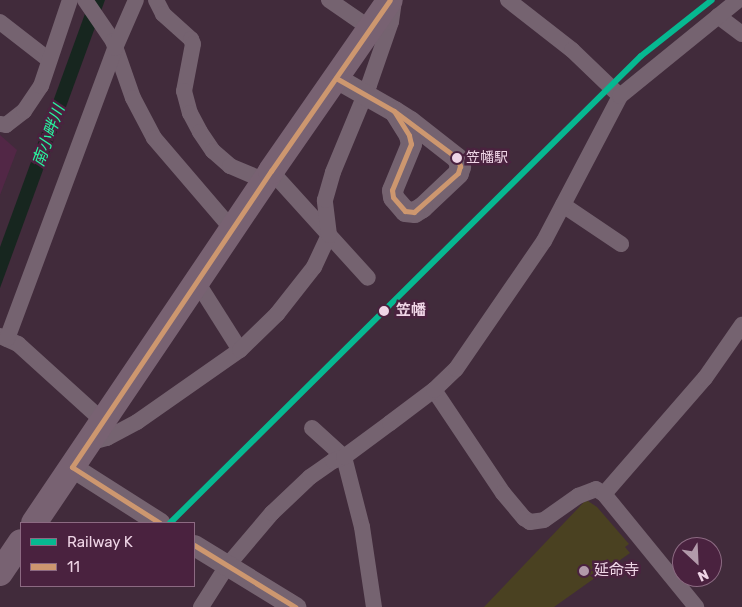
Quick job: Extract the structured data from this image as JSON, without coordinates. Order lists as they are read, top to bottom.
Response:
{
  "water": ["南小畔川"],
  "places": ["笠幡駅", "笠幡", "延命寺"],
  "lines": ["rail line K", "transit line 11"],
  "legend": ["Railway K", "11"],
  "north": "bottom right"
}
